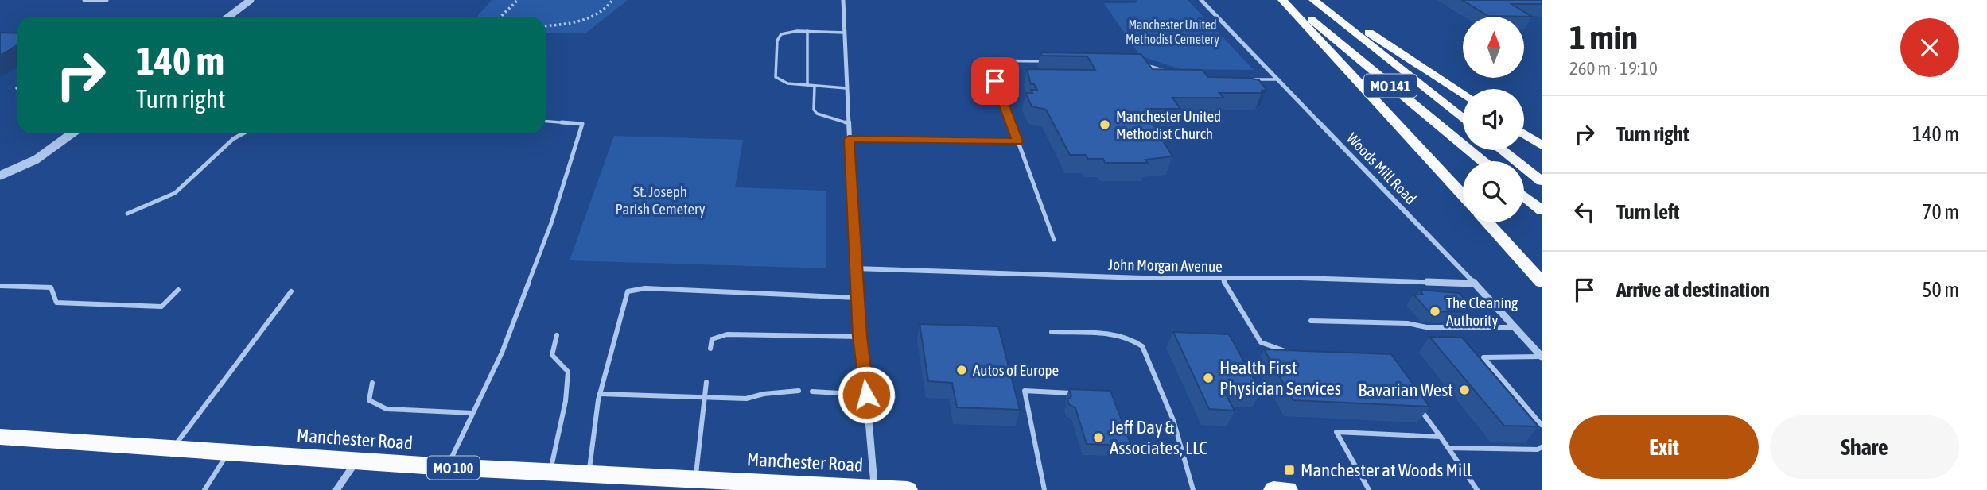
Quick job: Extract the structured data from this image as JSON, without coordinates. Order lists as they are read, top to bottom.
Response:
{
  "streets": {
    "highway": ["MO 141", "Manchester Road", "MO 100"],
    "street": ["Woods Mill Road", "John Morgan Avenue"]
  },
  "crossings": [
    ["Woods Mill Road", "John Morgan Avenue"]
  ],
  "parks": ["Manchester United Methodist Cemetery", "St. Joseph Parish Cemetery"],
  "places": {
    "other": [
      "Manchester United Methodist Church",
      "The Cleaning Authority",
      "Autos of Europe",
      "Health First Physician Services",
      "Bavarian West",
      "Jeff Day & Associates, LLC"
    ],
    "transit": ["Manchester at Woods Mill"]
  },
  "north": "top",
  "page": {
    "heading": ["1 min", "260 m · 19:10"],
    "turn": ["140 m", "Turn right"],
    "list": [
      {
        "name": "Turn right",
        "value": "140 m"
      },
      {
        "name": "Turn left",
        "value": "70 m"
      },
      {
        "name": "Arrive at destination",
        "value": "50 m"
      }
    ],
    "buttons": ["Exit", "Share"]
  }
}
